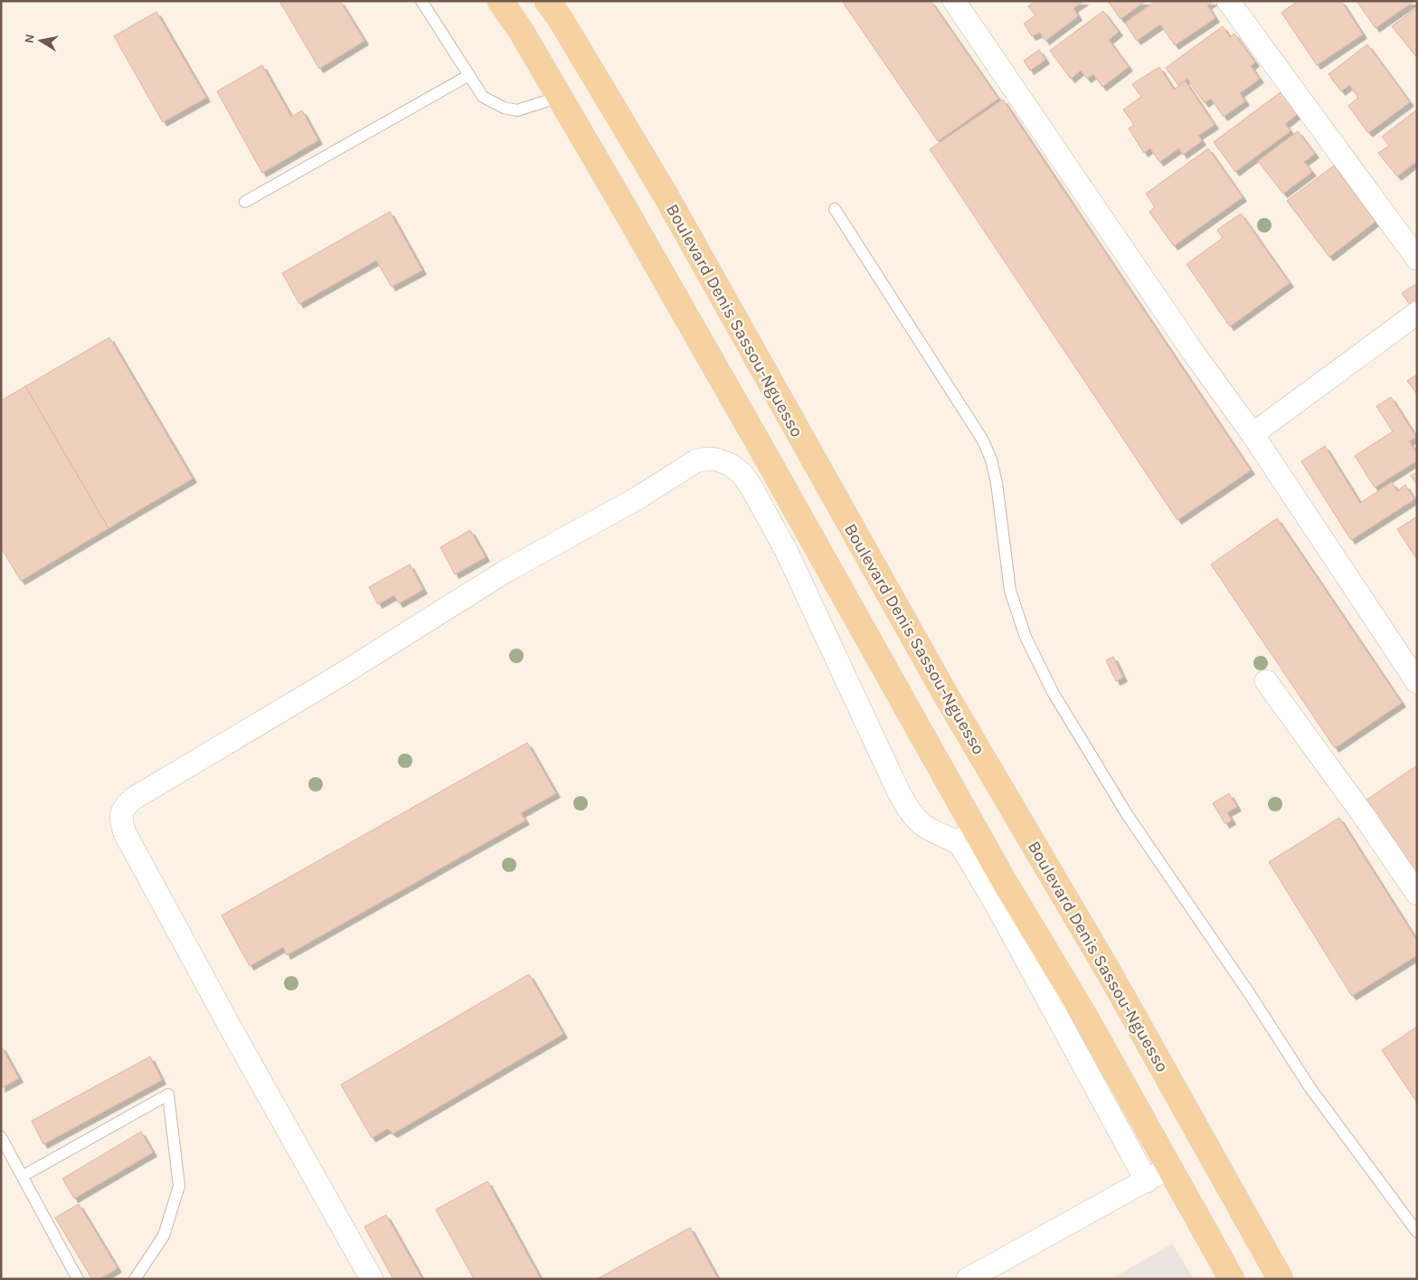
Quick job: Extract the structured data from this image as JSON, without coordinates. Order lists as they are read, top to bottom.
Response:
{
  "streets": {
    "main road": ["Boulevard Denis Sassou-Nguesso"]
  },
  "north": "left"
}
